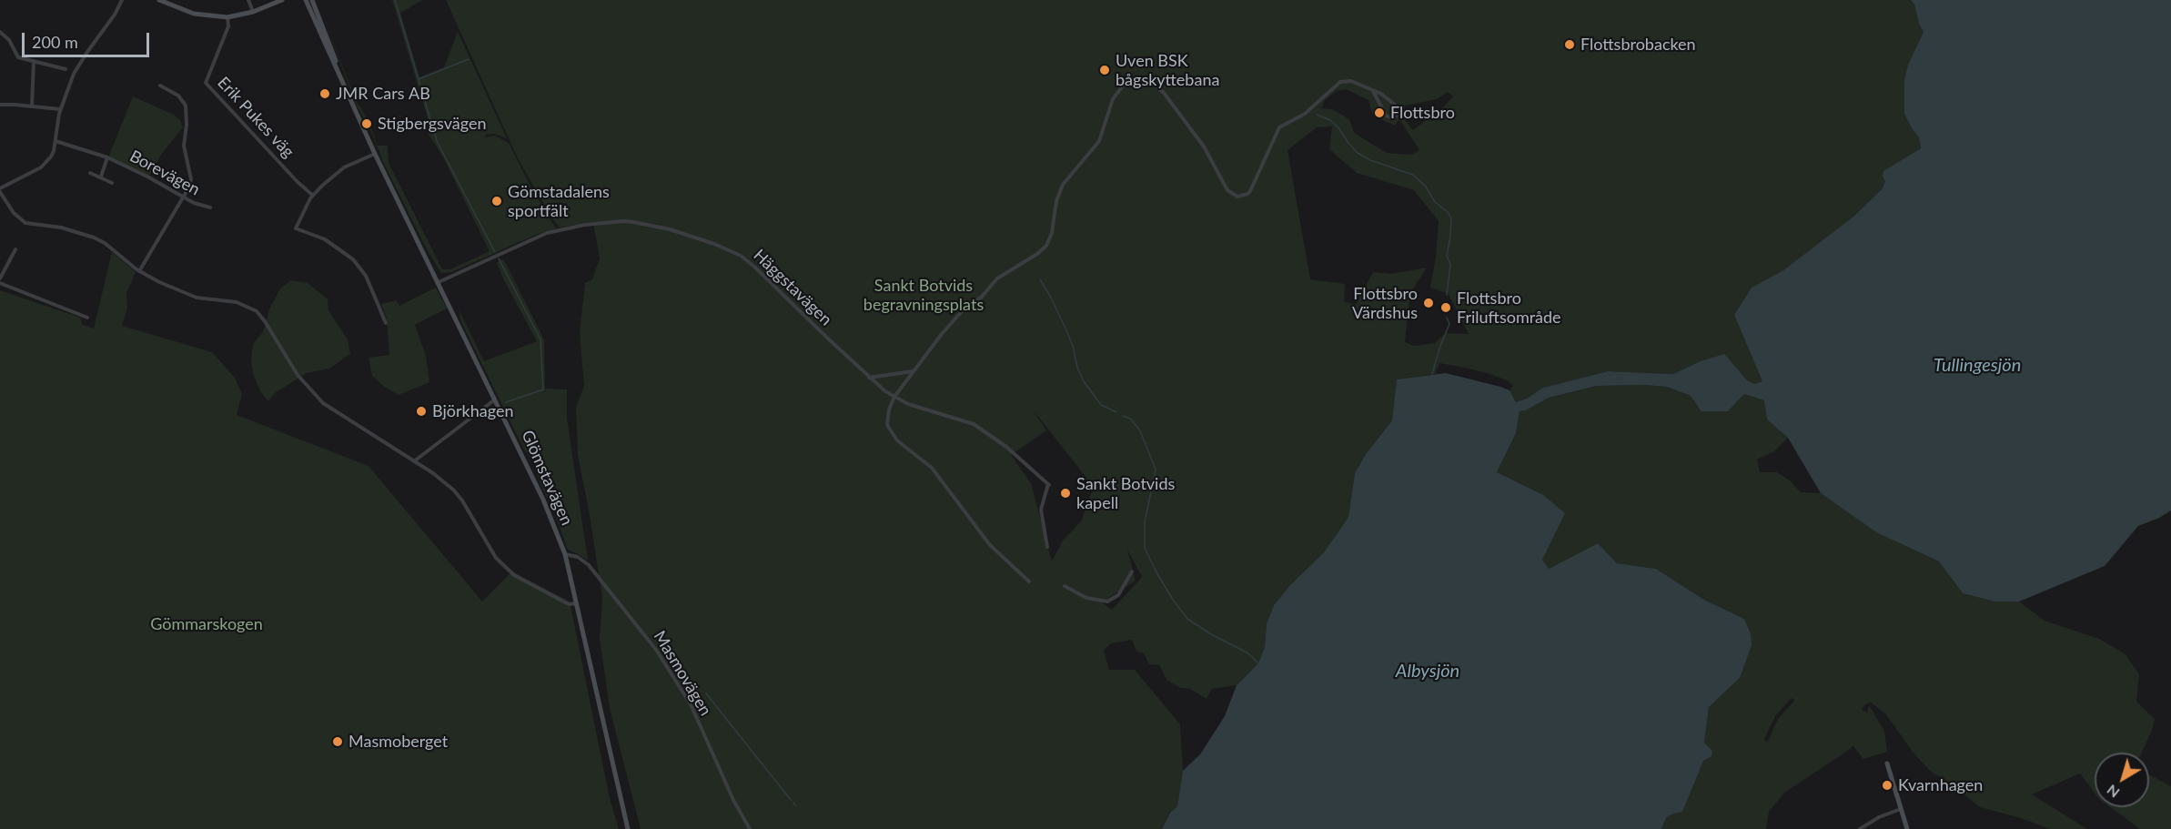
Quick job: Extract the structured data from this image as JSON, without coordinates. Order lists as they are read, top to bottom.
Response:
{
  "streets": {
    "main road": ["Glömstavägen"],
    "street": [
      "Erik Pukes väg",
      "Borevägen",
      "Häggstavägen",
      "Masmovägen"
    ]
  },
  "crossings": [
    ["Häggstavägen", "Glömstavägen"],
    ["Glömstavägen", "Masmovägen"]
  ],
  "water": ["Tullingesjön", "Albysjön"],
  "parks": ["Sankt Botvids begravningsplats", "Gömmarskogen"],
  "places": [
    "Flottsbrobacken",
    "Uven BSK bågskyttebana",
    "JMR Cars AB",
    "Flottsbro",
    "Stigbergsvägen",
    "Gömstadalens sportfält",
    "Flottsbro Värdshus",
    "Flottsbro Friluftsområde",
    "Björkhagen",
    "Sankt Botvids kapell",
    "Masmoberget",
    "Kvarnhagen"
  ],
  "scale_bar": "200 m",
  "north": "bottom left"
}
